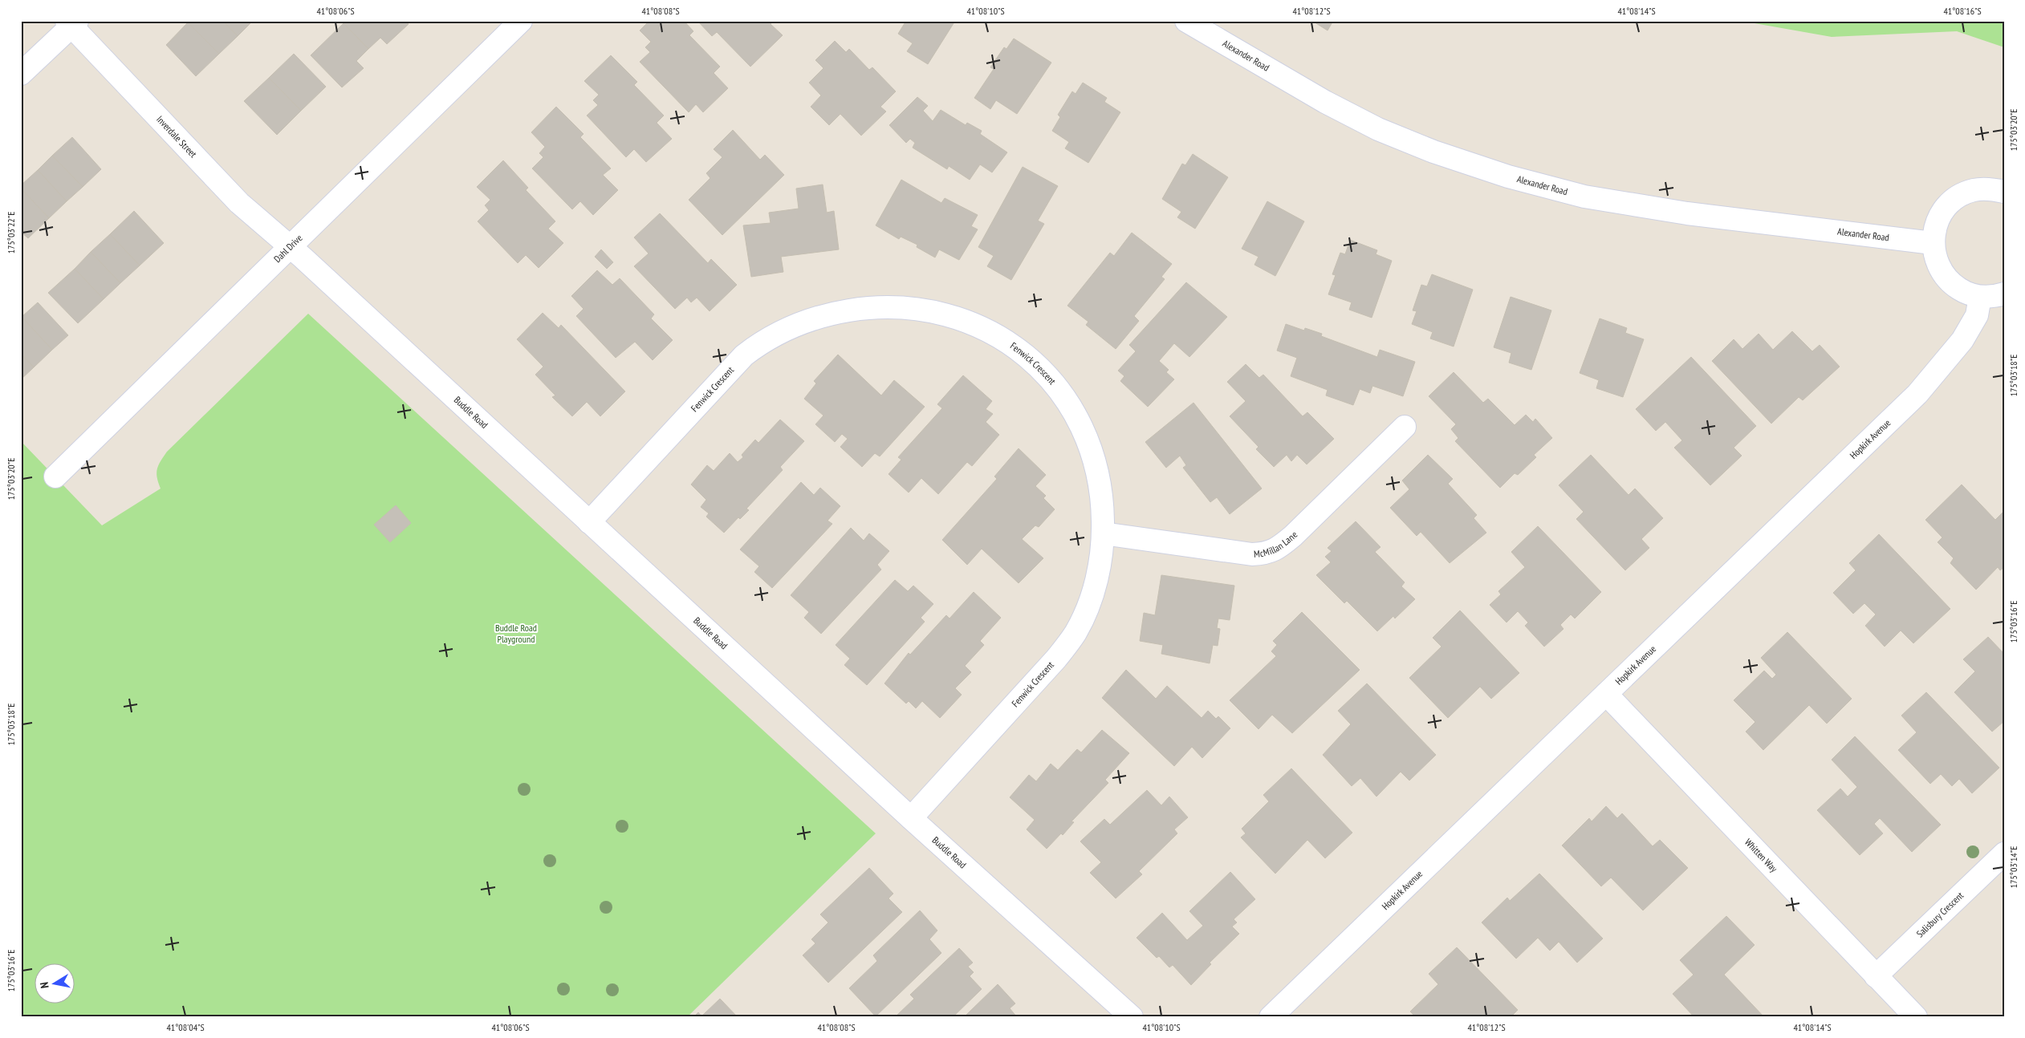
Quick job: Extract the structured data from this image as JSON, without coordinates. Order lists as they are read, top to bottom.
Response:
{
  "streets": {
    "street": [
      "Alexander Road",
      "Inverdale Street",
      "Dahl Drive",
      "Fenwick Crescent",
      "Buddle Road",
      "Hopkirk Avenue",
      "McMillan Lane",
      "Whitten Way",
      "Salisbury Crescent"
    ]
  },
  "crossings": [
    ["Inverdale Street", "Dahl Drive"],
    ["Inverdale Street", "Buddle Road"],
    ["Dahl Drive", "Buddle Road"],
    ["Fenwick Crescent", "Buddle Road"],
    ["Fenwick Crescent", "McMillan Lane"],
    ["Hopkirk Avenue", "Whitten Way"],
    ["Whitten Way", "Salisbury Crescent"]
  ],
  "parks": ["Buddle Road Playground"],
  "north": "left",
  "coordinates": [
    "41°08'06\"S",
    "41°08'08\"S",
    "41°08'10\"S",
    "41°08'12\"S",
    "41°08'14\"S",
    "41°08'16\"S",
    "175°03'20\"E",
    "175°03'22\"E",
    "175°03'18\"E",
    "175°03'16\"E",
    "175°03'14\"E",
    "41°08'04\"S"
  ]
}
